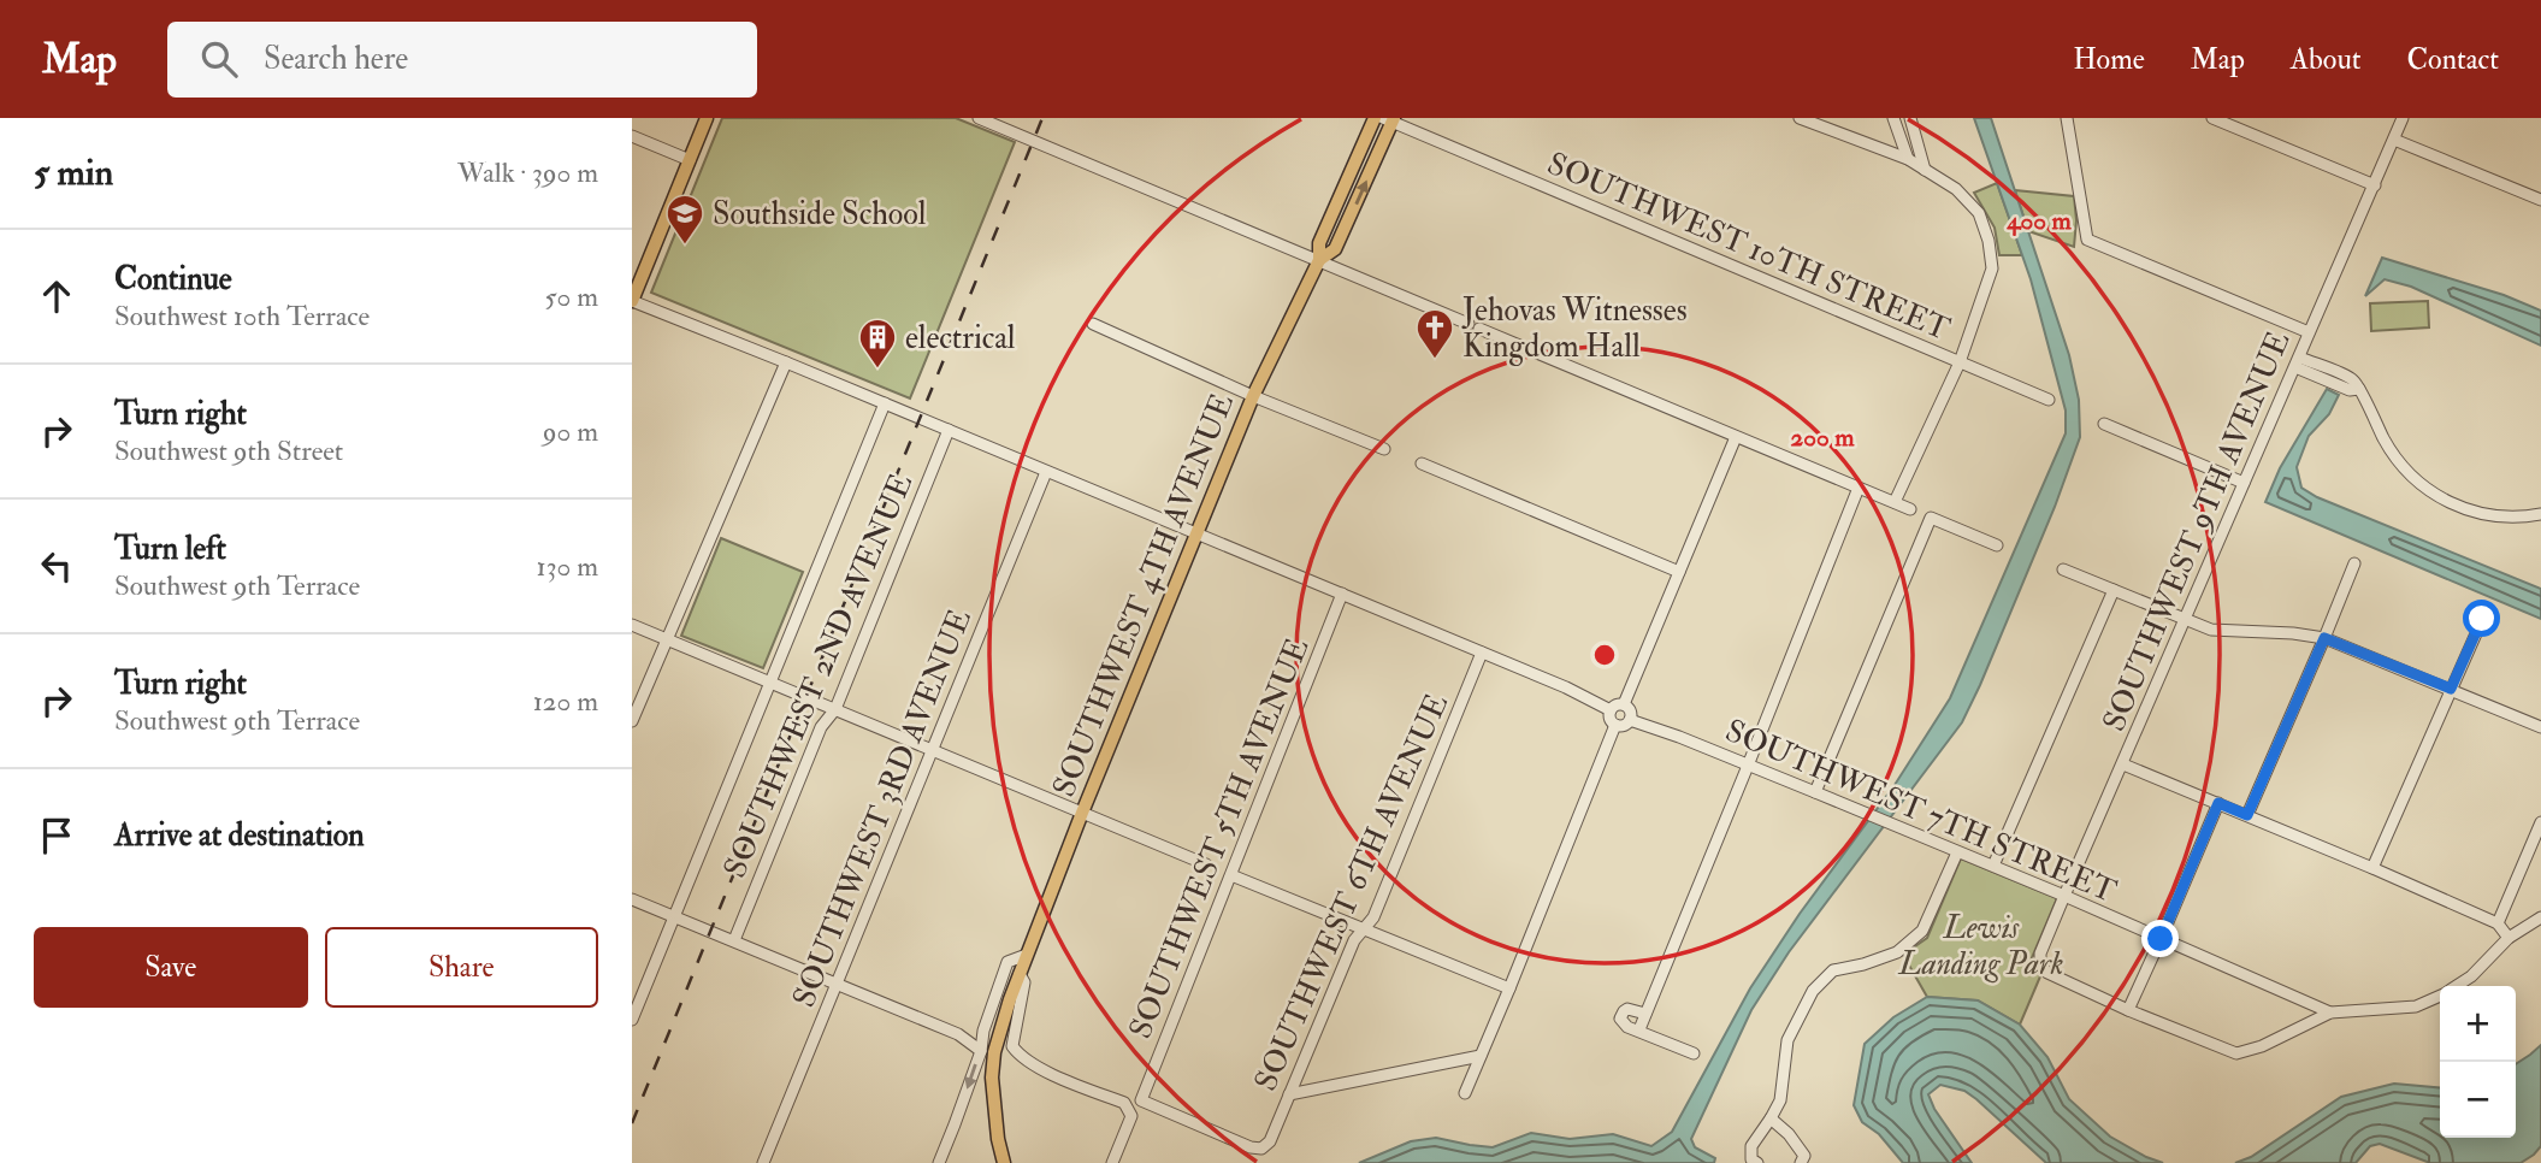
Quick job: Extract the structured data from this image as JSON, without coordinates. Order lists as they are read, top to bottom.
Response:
{
  "streets": {
    "main road": ["SOUTHWEST 4TH AVENUE"],
    "street": [
      "SOUTHWEST 10TH STREET",
      "SOUTHWEST 9TH AVENUE",
      "SOUTHWEST 2ND AVENUE",
      "SOUTHWEST 3RD AVENUE",
      "SOUTHWEST 7TH STREET",
      "SOUTHWEST 5TH AVENUE",
      "SOUTHWEST 6TH AVENUE"
    ]
  },
  "crossings": [
    ["SOUTHWEST 10TH STREET", "SOUTHWEST 4TH AVENUE"],
    ["SOUTHWEST 9TH AVENUE", "SOUTHWEST 7TH STREET"],
    ["SOUTHWEST 5TH AVENUE", "SOUTHWEST 6TH AVENUE"]
  ],
  "parks": ["Lewis Landing Park"],
  "places": {
    "school or university": ["Southside School"],
    "church": ["Jehovas Witnesses Kingdom Hall"],
    "building": ["electrical"]
  },
  "page": {
    "header": "Map",
    "search": "Search here",
    "nav": [
      "Home",
      "Map",
      "About",
      "Contact"
    ],
    "heading": ["5 min", "Walk · 390 m"],
    "list": [
      ["Continue", "Southwest 10th Terrace", "50 m"],
      ["Turn right", "Southwest 9th Street", "90 m"],
      ["Turn left", "Southwest 9th Terrace", "130 m"],
      ["Turn right", "Southwest 9th Terrace", "120 m"],
      "Arrive at destination"
    ],
    "buttons": ["Save", "Share"],
    "map_buttons": ["+", "−"]
  },
  "rings": ["400 m", "200 m"]
}
